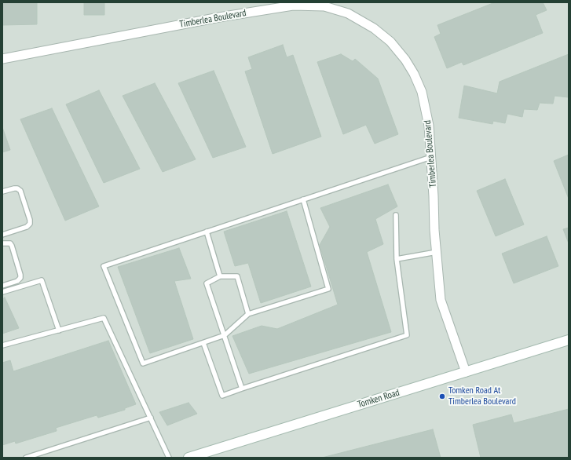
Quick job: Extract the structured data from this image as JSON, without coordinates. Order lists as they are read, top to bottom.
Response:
{
  "streets": {
    "main road": ["Tomken Road"],
    "street": ["Timberlea Boulevard"]
  },
  "crossings": [
    ["Timberlea Boulevard", "Tomken Road"]
  ],
  "places": ["Tomken Road At Timberlea Boulevard"]
}
